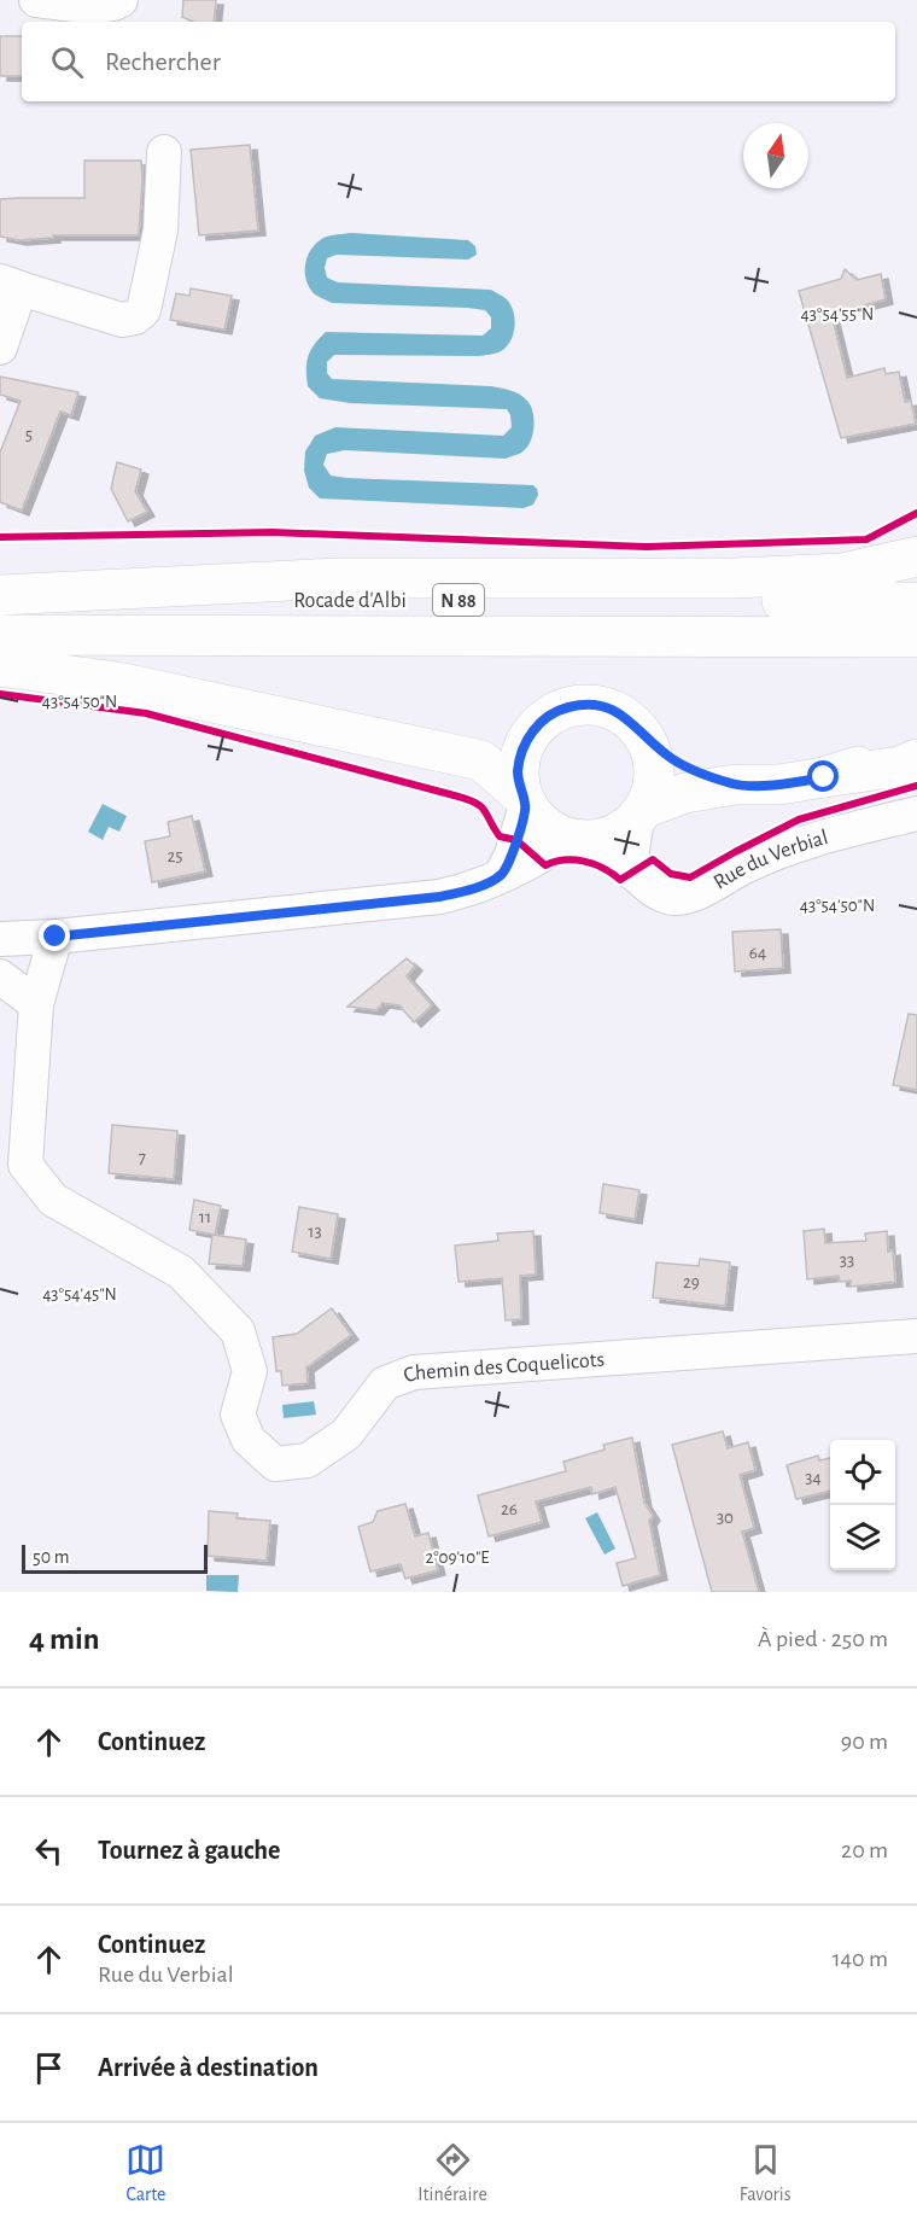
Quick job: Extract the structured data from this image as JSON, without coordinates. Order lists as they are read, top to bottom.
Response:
{
  "streets": {
    "main road": ["Rocade d'Albi", "N 88"],
    "street": ["Rue du Verbial", "Chemin des Coquelicots"]
  },
  "house_numbers": [
    "5",
    "25",
    "64",
    "7",
    "11",
    "13",
    "33",
    "29",
    "34",
    "26",
    "30"
  ],
  "scale_bar": "50 m",
  "north": "top",
  "page": {
    "search": "Rechercher",
    "scale": "50 m",
    "heading": ["4 min", "À pied · 250 m"],
    "list": [
      ["Continuez", "90 m"],
      ["Tournez à gauche", "20 m"],
      ["Continuez", "Rue du Verbial", "140 m"],
      "Arrivée à destination"
    ],
    "nav": ["Carte", "Itinéraire", "Favoris"]
  },
  "coordinates": [
    "43°54'55\"N",
    "43°54'50\"N",
    "43°54'45\"N",
    "2°09'10\"E"
  ]
}
